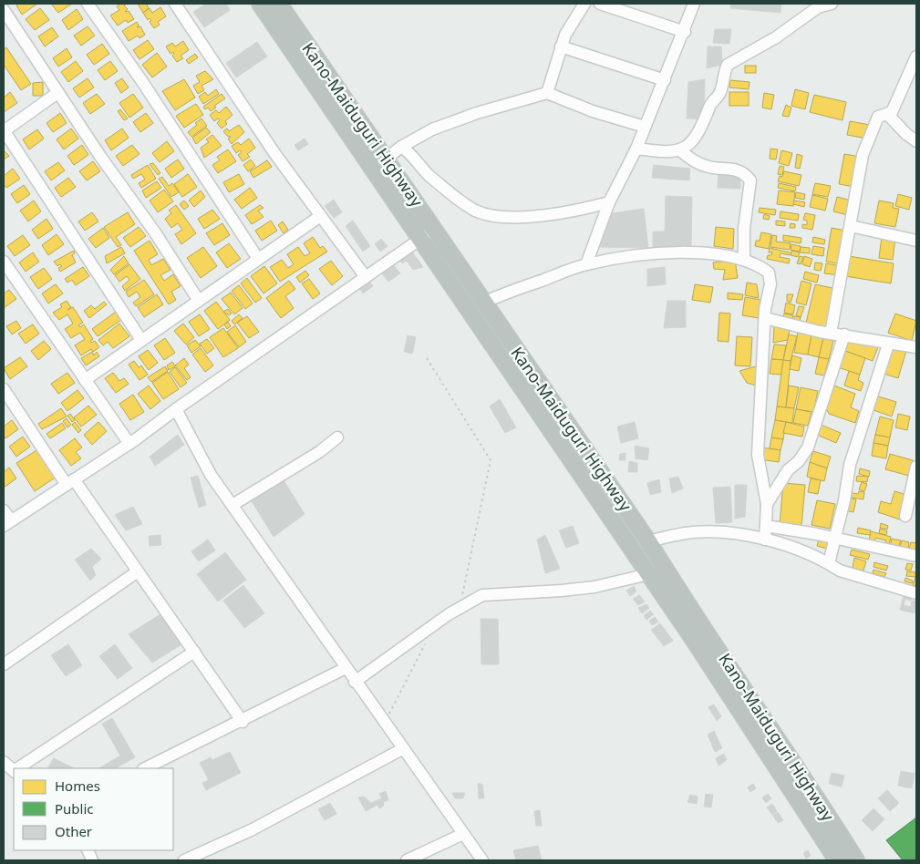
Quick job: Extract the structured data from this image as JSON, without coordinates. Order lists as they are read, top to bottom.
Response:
{
  "streets": {
    "highway": ["Kano-Maiduguri Highway"]
  },
  "legend": ["Homes", "Public", "Other"]
}
